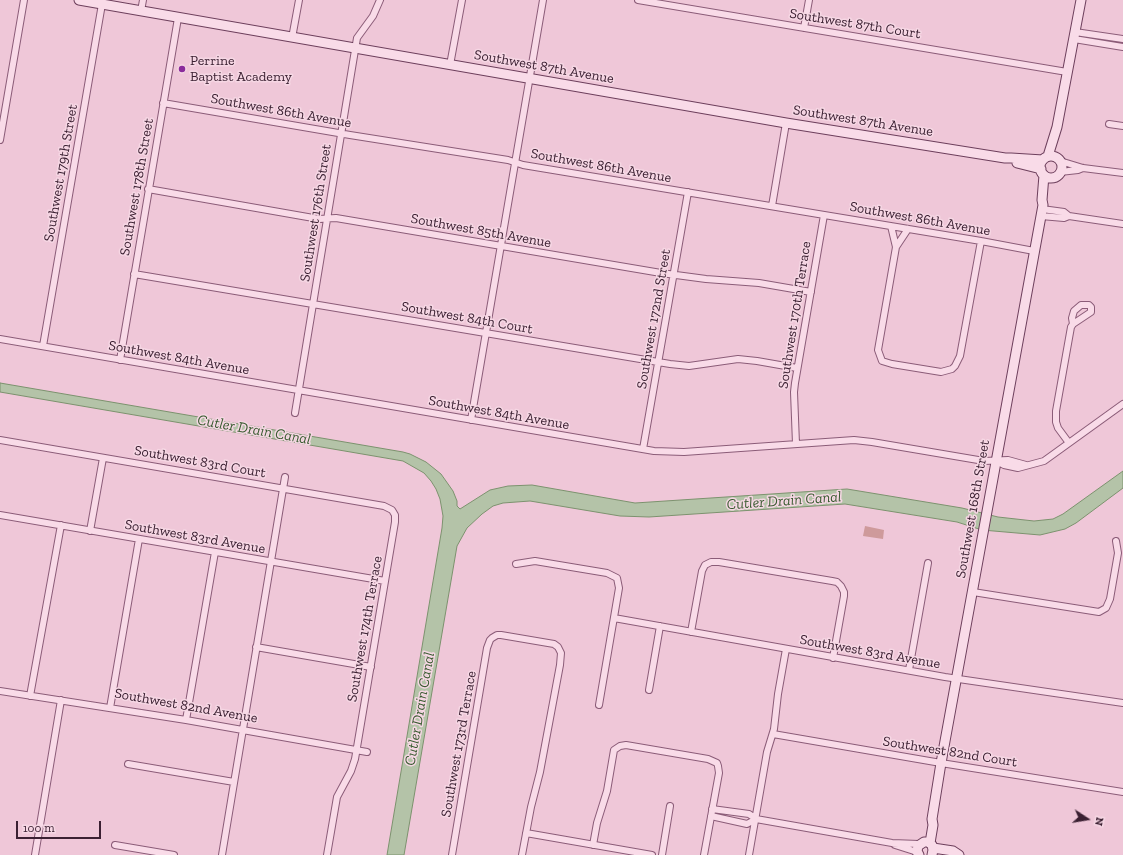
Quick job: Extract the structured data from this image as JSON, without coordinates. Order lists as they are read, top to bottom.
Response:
{
  "streets": {
    "street": [
      "Southwest 87th Court",
      "Southwest 87th Avenue",
      "Southwest 86th Avenue",
      "Southwest 179th Street",
      "Southwest 178th Street",
      "Southwest 176th Street",
      "Southwest 85th Avenue",
      "Southwest 170th Terrace",
      "Southwest 84th Court",
      "Southwest 172nd Street",
      "Southwest 84th Avenue",
      "Southwest 83rd Court",
      "Southwest 168th Street",
      "Southwest 83rd Avenue",
      "Southwest 174th Terrace",
      "Southwest 82nd Avenue",
      "Southwest 173rd Terrace",
      "Southwest 82nd Court"
    ]
  },
  "crossings": [
    ["Southwest 87th Court", "Southwest 168th Street"],
    ["Southwest 87th Avenue", "Southwest 179th Street"],
    ["Southwest 87th Avenue", "Southwest 178th Street"],
    ["Southwest 87th Avenue", "Southwest 176th Street"],
    ["Southwest 87th Avenue", "Southwest 168th Street"],
    ["Southwest 86th Avenue", "Southwest 178th Street"],
    ["Southwest 86th Avenue", "Southwest 176th Street"],
    ["Southwest 86th Avenue", "Southwest 170th Terrace"],
    ["Southwest 86th Avenue", "Southwest 172nd Street"],
    ["Southwest 86th Avenue", "Southwest 168th Street"],
    ["Southwest 179th Street", "Southwest 84th Avenue"],
    ["Southwest 178th Street", "Southwest 85th Avenue"],
    ["Southwest 178th Street", "Southwest 84th Court"],
    ["Southwest 178th Street", "Southwest 84th Avenue"],
    ["Southwest 176th Street", "Southwest 85th Avenue"],
    ["Southwest 176th Street", "Southwest 84th Court"],
    ["Southwest 176th Street", "Southwest 84th Avenue"],
    ["Southwest 85th Avenue", "Southwest 170th Terrace"],
    ["Southwest 85th Avenue", "Southwest 172nd Street"],
    ["Southwest 170th Terrace", "Southwest 84th Court"],
    ["Southwest 170th Terrace", "Southwest 84th Avenue"],
    ["Southwest 84th Court", "Southwest 172nd Street"],
    ["Southwest 172nd Street", "Southwest 84th Avenue"],
    ["Southwest 84th Avenue", "Southwest 168th Street"],
    ["Southwest 83rd Court", "Southwest 174th Terrace"],
    ["Southwest 168th Street", "Southwest 83rd Avenue"],
    ["Southwest 168th Street", "Southwest 82nd Court"],
    ["Southwest 83rd Avenue", "Southwest 174th Terrace"],
    ["Southwest 174th Terrace", "Southwest 82nd Avenue"]
  ],
  "water": ["Cutler Drain Canal"],
  "places": ["Perrine Baptist Academy"],
  "scale_bar": "100 m",
  "north": "right"
}
